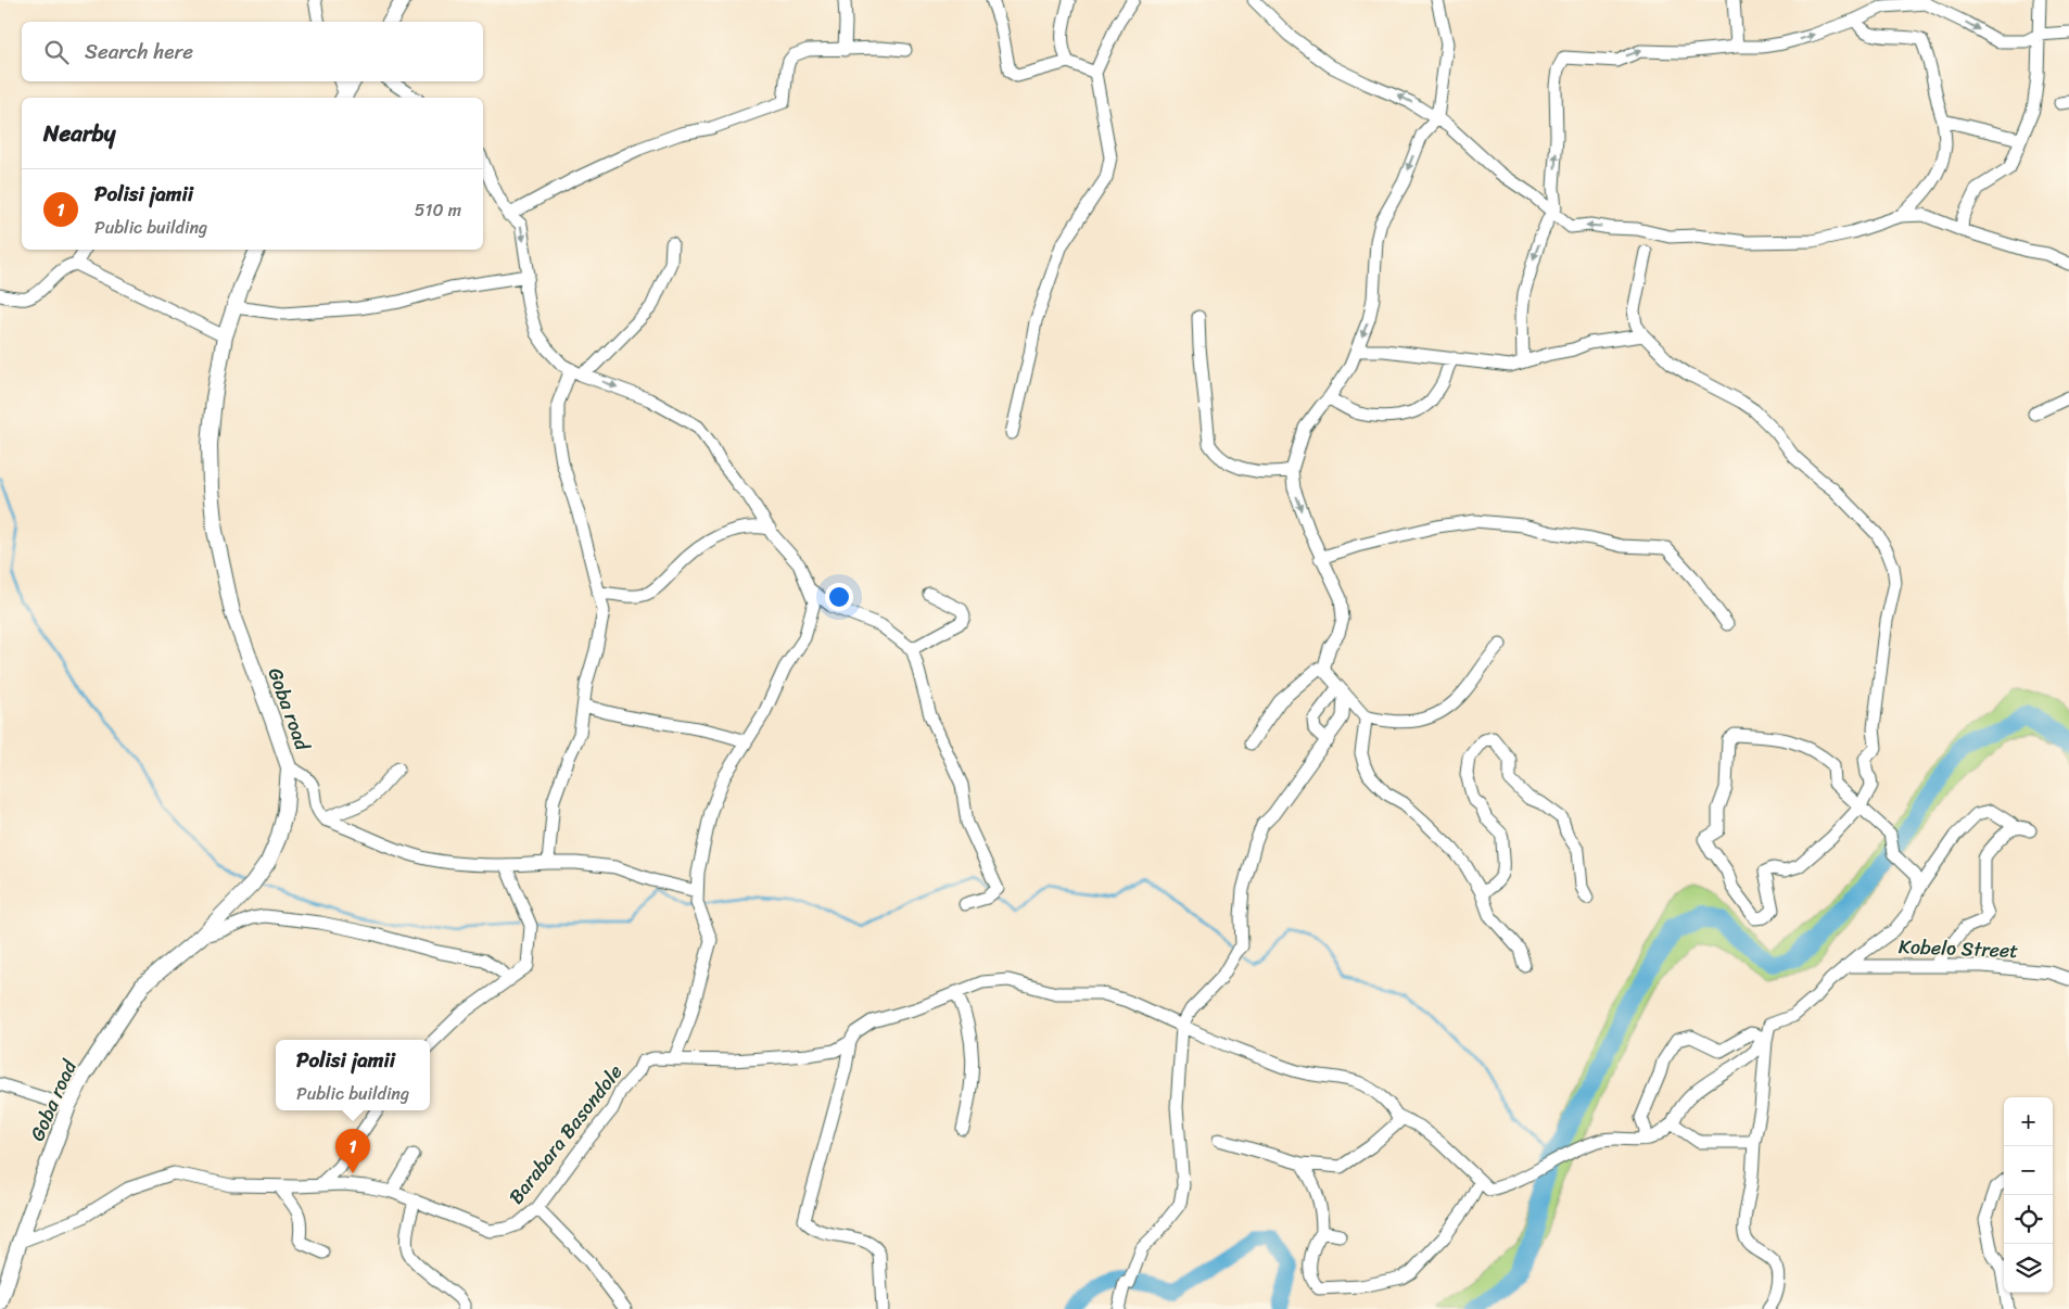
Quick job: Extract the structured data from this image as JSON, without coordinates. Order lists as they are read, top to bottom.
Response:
{
  "streets": {
    "main road": ["Goba road"],
    "street": ["Kobelo Street", "Barabara Basondole"]
  },
  "crossings": [
    ["Goba road", "Barabara Basondole"]
  ],
  "page": {
    "search": "Search here",
    "heading": "Nearby",
    "list": [
      {
        "mark": "1",
        "name": "Polisi jamii",
        "note": "Public building",
        "value": "510 m"
      }
    ],
    "popup": ["Polisi jamii", "Public building"],
    "map_buttons": ["+", "−"],
    "pins": "1"
  }
}
